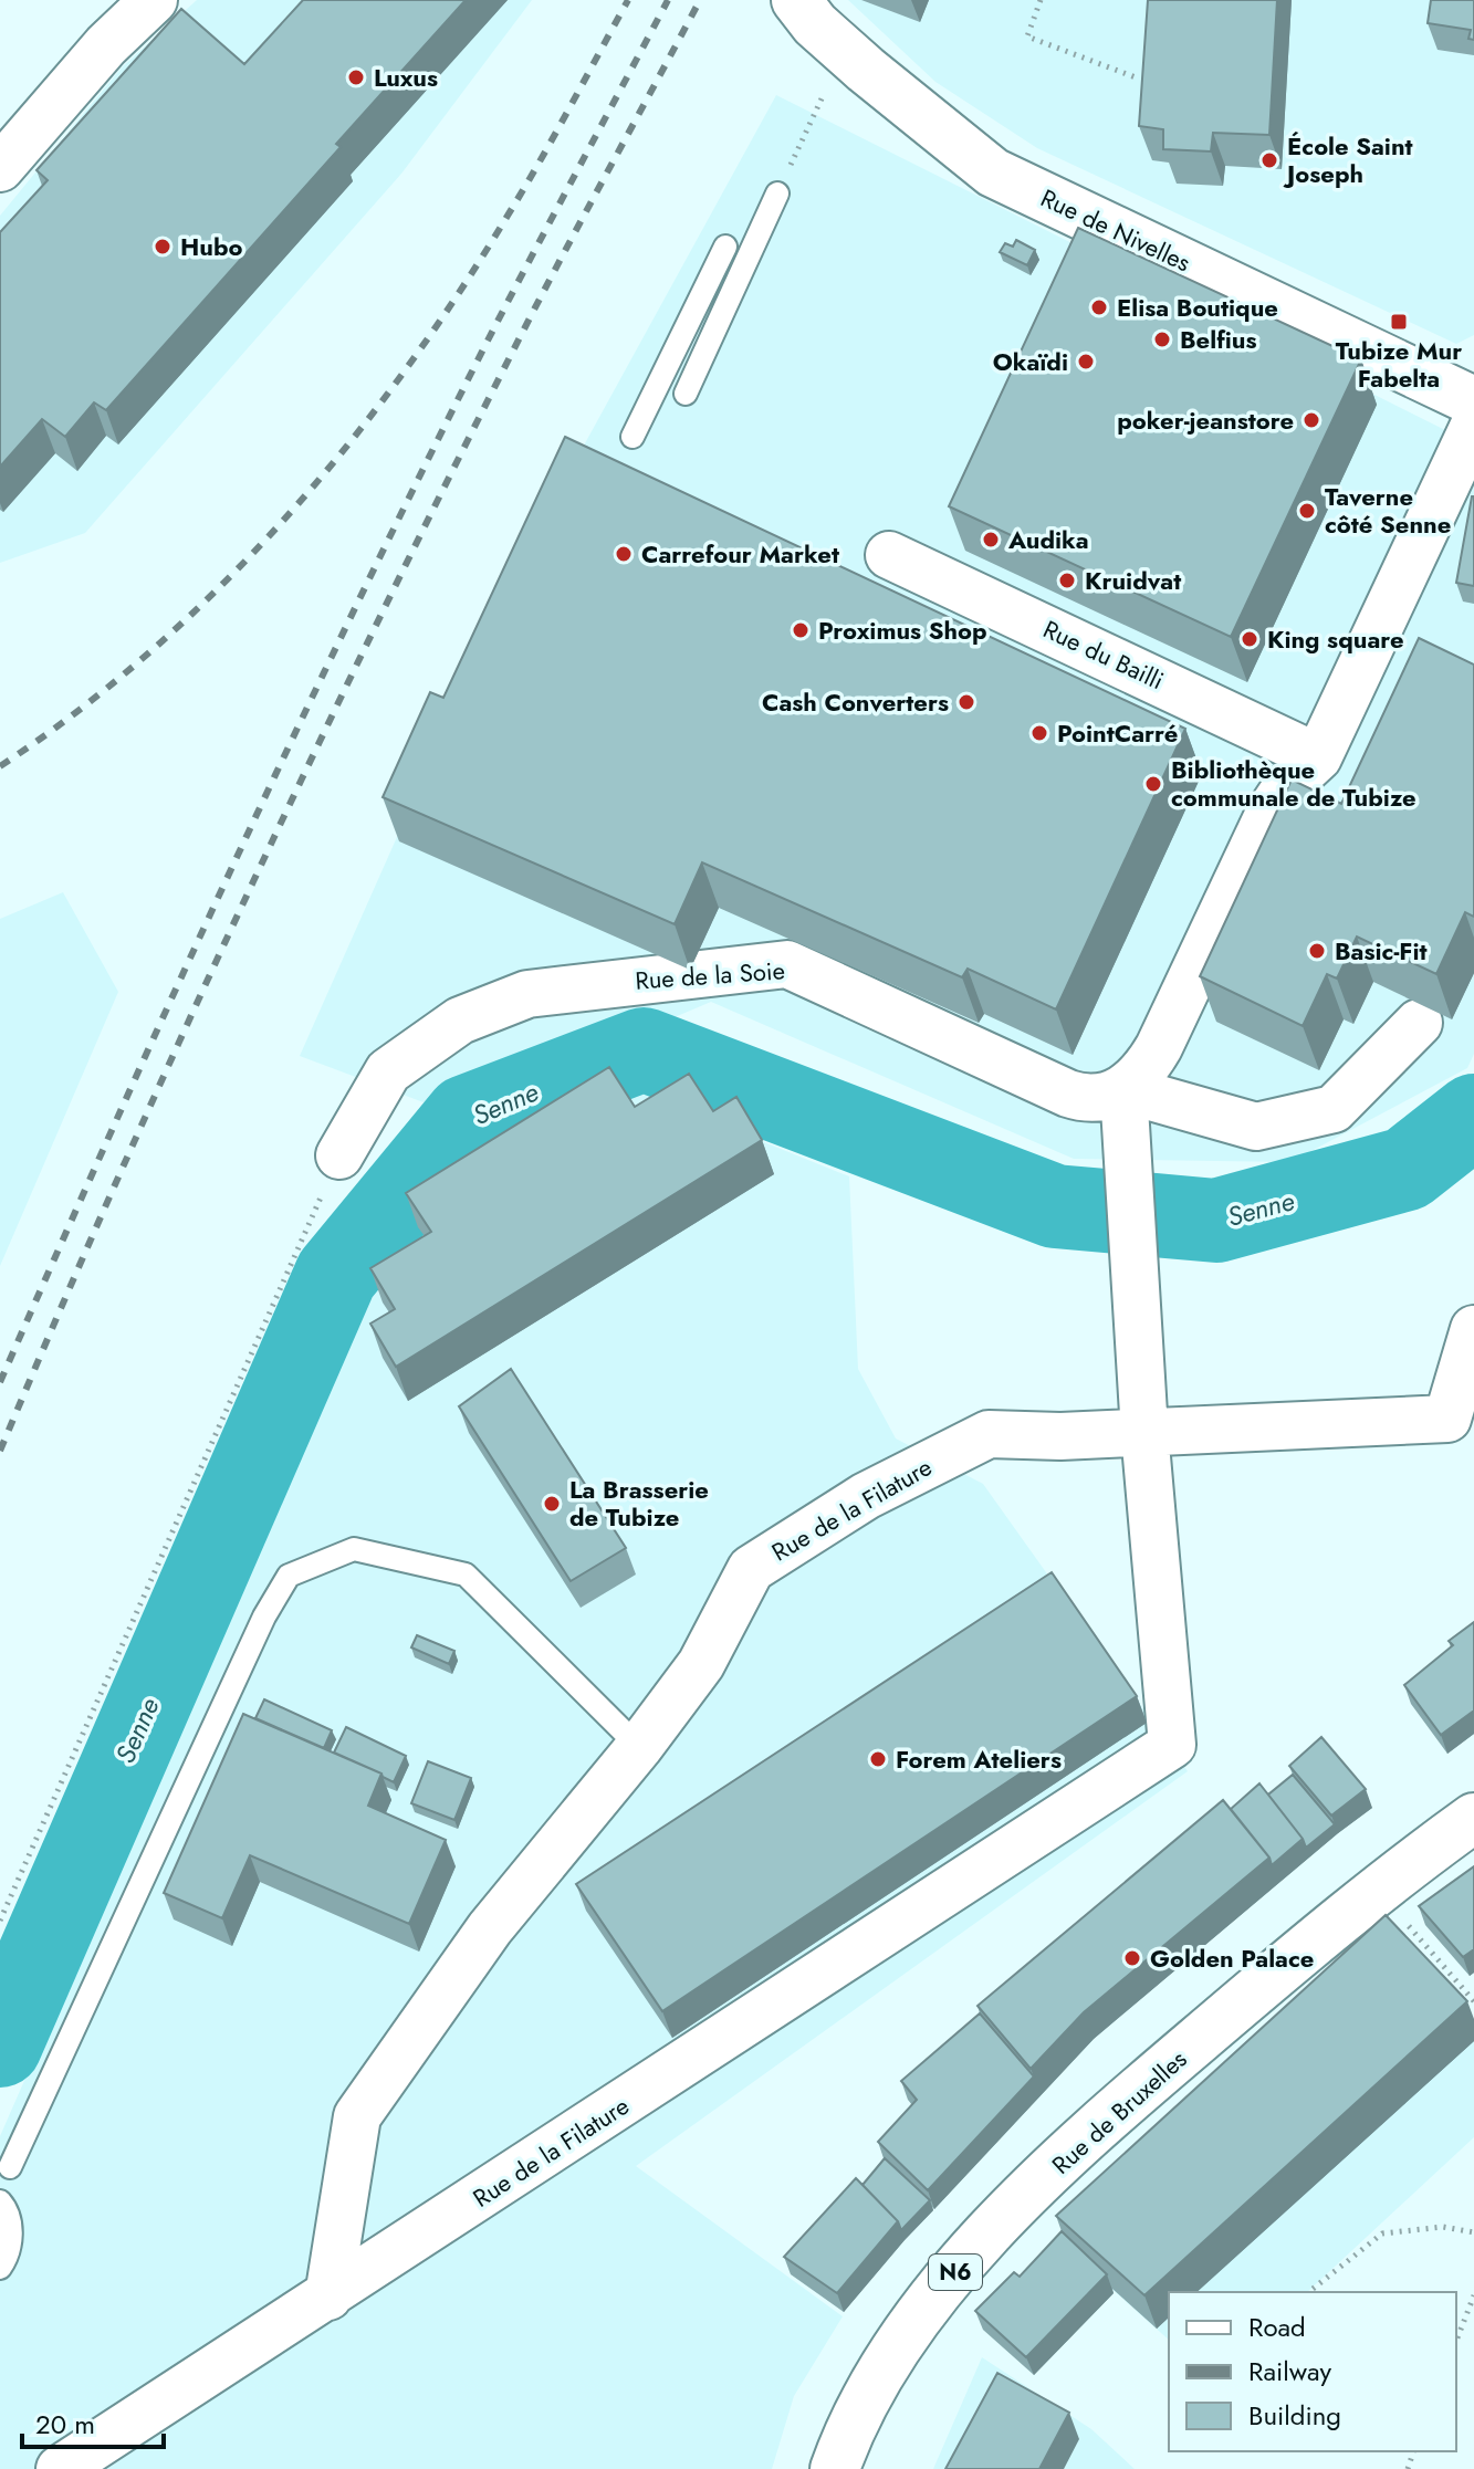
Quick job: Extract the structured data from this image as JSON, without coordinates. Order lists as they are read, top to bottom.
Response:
{
  "streets": {
    "main road": ["Rue de Nivelles", "Rue de Bruxelles", "N6"],
    "street": ["Rue du Bailli", "Rue de la Soie", "Rue de la Filature"]
  },
  "water": ["Senne"],
  "places": {
    "other": [
      "Luxus",
      "École Saint Joseph",
      "Hubo",
      "Elisa Boutique",
      "Belfius",
      "Okaïdi",
      "poker-jeanstore",
      "Taverne côté Senne",
      "Audika",
      "Carrefour Market",
      "Kruidvat",
      "Proximus Shop",
      "King square",
      "Cash Converters",
      "PointCarré",
      "Bibliothèque communale de Tubize",
      "Basic-Fit",
      "La Brasserie de Tubize",
      "Forem Ateliers",
      "Golden Palace"
    ],
    "transit": ["Tubize Mur Fabelta"]
  },
  "legend": ["Road", "Railway", "Building"],
  "scale_bar": "20 m"
}
